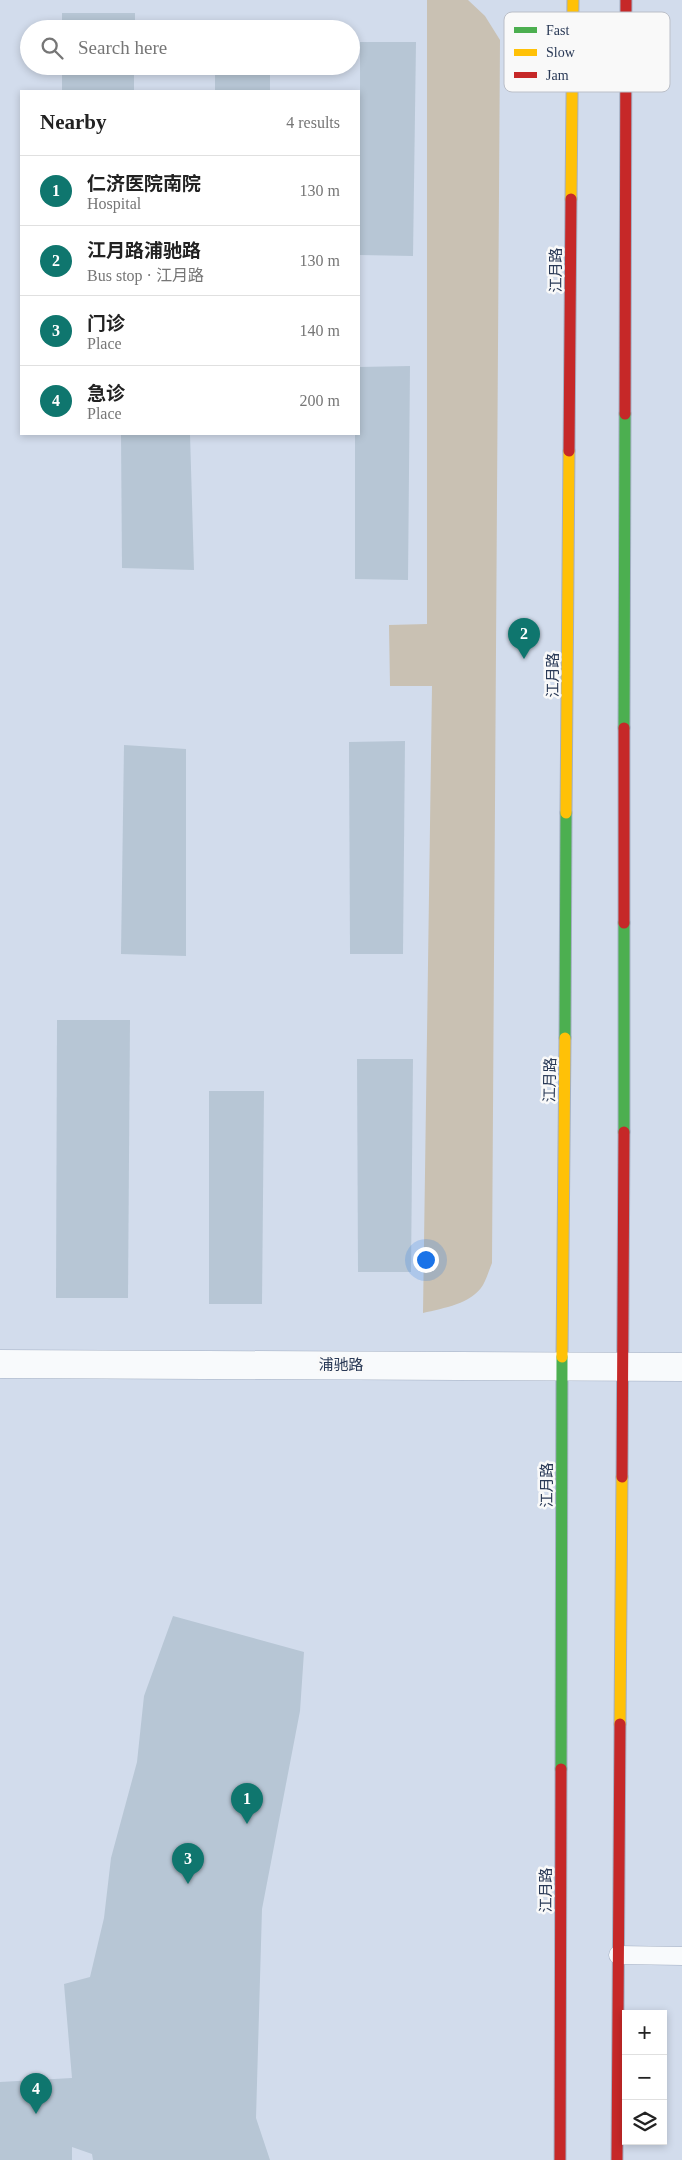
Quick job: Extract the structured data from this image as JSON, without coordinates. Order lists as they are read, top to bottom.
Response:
{
  "streets": {
    "street": ["江月路", "浦驰路"]
  },
  "crossings": [
    ["江月路", "浦驰路"]
  ],
  "legend": ["Fast", "Slow", "Jam"],
  "page": {
    "search": "Search here",
    "heading": ["Nearby", "4 results"],
    "list": [
      {
        "mark": "1",
        "name": "仁济医院南院",
        "note": "Hospital",
        "value": "130 m"
      },
      {
        "mark": "2",
        "name": "江月路浦驰路",
        "note": "Bus stop · 江月路",
        "value": "130 m"
      },
      {
        "mark": "3",
        "name": "门诊",
        "note": "Place",
        "value": "140 m"
      },
      {
        "mark": "4",
        "name": "急诊",
        "note": "Place",
        "value": "200 m"
      }
    ],
    "pins": [
      "2",
      "1",
      "3",
      "4"
    ],
    "map_buttons": ["+", "−"]
  }
}
